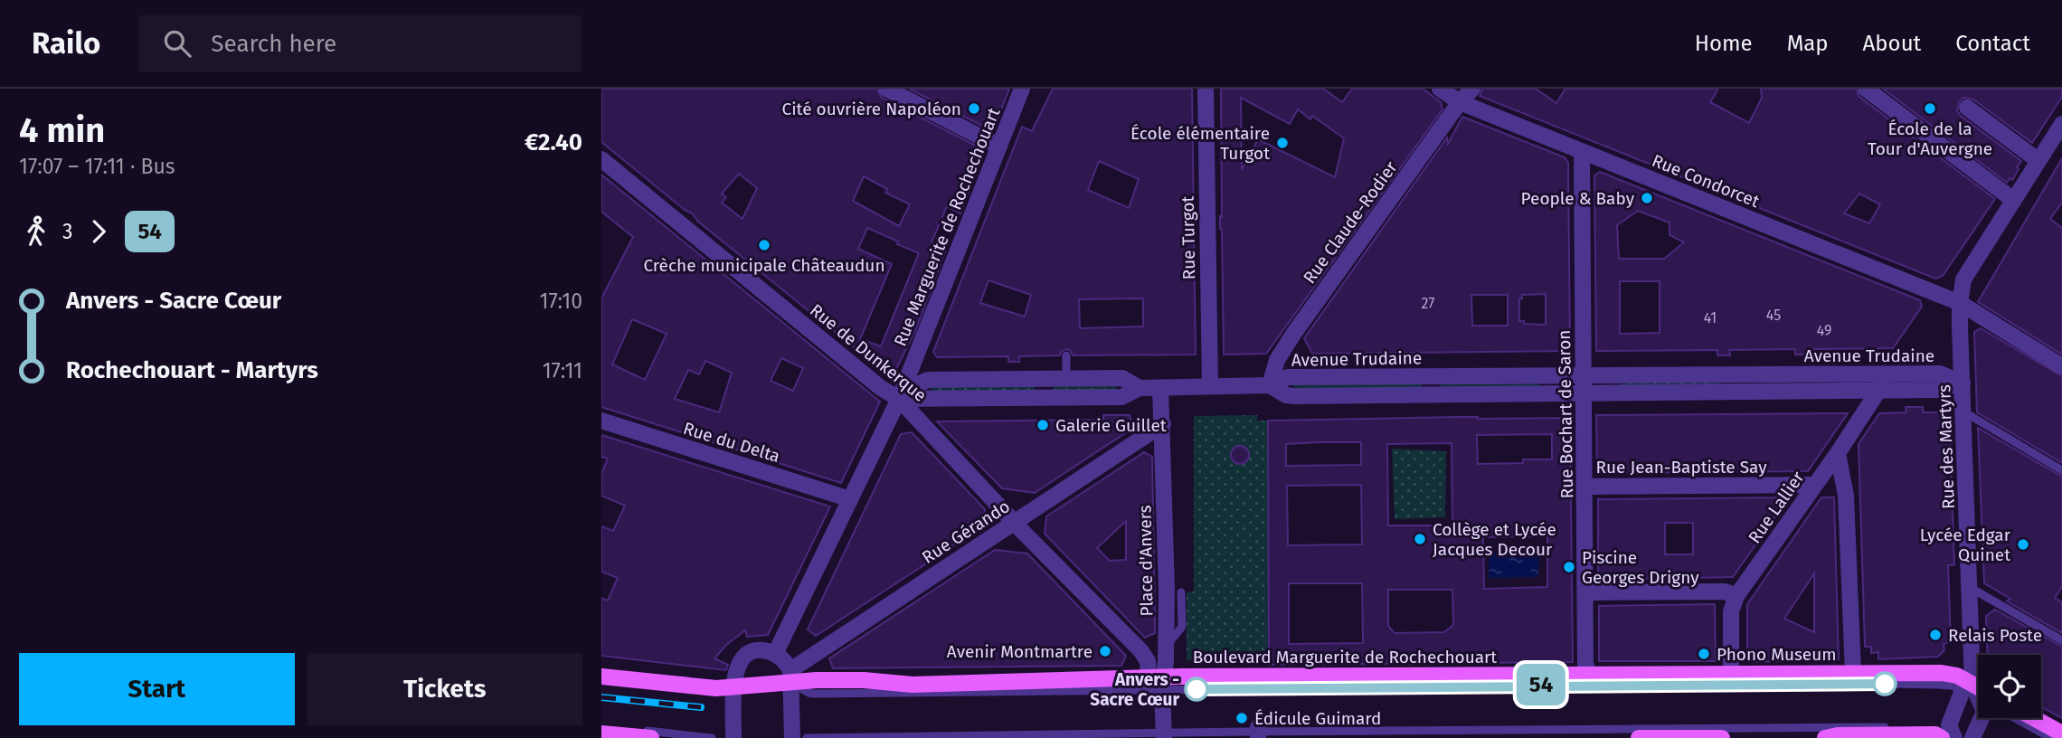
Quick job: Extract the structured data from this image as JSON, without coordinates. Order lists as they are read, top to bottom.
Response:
{
  "streets": {
    "main road": ["Boulevard Marguerite de Rochechouart"],
    "street": [
      "Rue Condorcet",
      "Rue Claude-Rodier",
      "Rue Marguerite de Rochechouart",
      "Rue Turgot",
      "Rue de Dunkerque",
      "Avenue Trudaine",
      "Rue Bochart de Saron",
      "Rue du Delta",
      "Rue des Martyrs",
      "Rue Jean-Baptiste Say",
      "Rue Lallier",
      "Rue Gérando",
      "Place d'Anvers"
    ]
  },
  "crossings": [
    ["Rue Condorcet", "Rue Claude-Rodier"],
    ["Rue Condorcet", "Rue Bochart de Saron"],
    ["Rue Condorcet", "Rue des Martyrs"],
    ["Rue Claude-Rodier", "Avenue Trudaine"],
    ["Rue Marguerite de Rochechouart", "Rue de Dunkerque"],
    ["Rue Marguerite de Rochechouart", "Avenue Trudaine"],
    ["Rue Marguerite de Rochechouart", "Rue du Delta"],
    ["Rue Turgot", "Avenue Trudaine"],
    ["Rue de Dunkerque", "Avenue Trudaine"],
    ["Rue de Dunkerque", "Rue Gérando"],
    ["Avenue Trudaine", "Rue Bochart de Saron"],
    ["Avenue Trudaine", "Rue des Martyrs"],
    ["Avenue Trudaine", "Rue Lallier"],
    ["Avenue Trudaine", "Place d'Anvers"],
    ["Rue Bochart de Saron", "Rue Jean-Baptiste Say"],
    ["Rue Bochart de Saron", "Boulevard Marguerite de Rochechouart"],
    ["Rue des Martyrs", "Boulevard Marguerite de Rochechouart"],
    ["Rue Jean-Baptiste Say", "Rue Lallier"],
    ["Rue Lallier", "Boulevard Marguerite de Rochechouart"],
    ["Rue Gérando", "Place d'Anvers"],
    ["Rue Gérando", "Boulevard Marguerite de Rochechouart"],
    ["Place d'Anvers", "Boulevard Marguerite de Rochechouart"]
  ],
  "places": [
    "Cité ouvrière Napoléon",
    "École de la Tour d'Auvergne",
    "École élémentaire Turgot",
    "People & Baby",
    "Crèche municipale Châteaudun",
    "Galerie Guillet",
    "Collège et Lycée Jacques Decour",
    "Lycée Edgar Quinet",
    "Piscine Georges Drigny",
    "Relais Poste",
    "Avenir Montmartre",
    "Phono Museum",
    "Anvers - Sacre Cœur",
    "Édicule Guimard"
  ],
  "lines": ["bus line 54"],
  "house_numbers": [
    "27",
    "45",
    "41",
    "49"
  ],
  "page": {
    "header": "Railo",
    "search": "Search here",
    "nav": [
      "Home",
      "Map",
      "About",
      "Contact"
    ],
    "heading": ["4 min", "17:07 – 17:11 · Bus", "€2.40"],
    "on_map": "54",
    "legs": ["3", "54"],
    "list": [
      {
        "name": "Anvers - Sacre Cœur",
        "value": "17:10"
      },
      {
        "name": "Rochechouart - Martyrs",
        "value": "17:11"
      }
    ],
    "buttons": ["Start", "Tickets"]
  }
}
